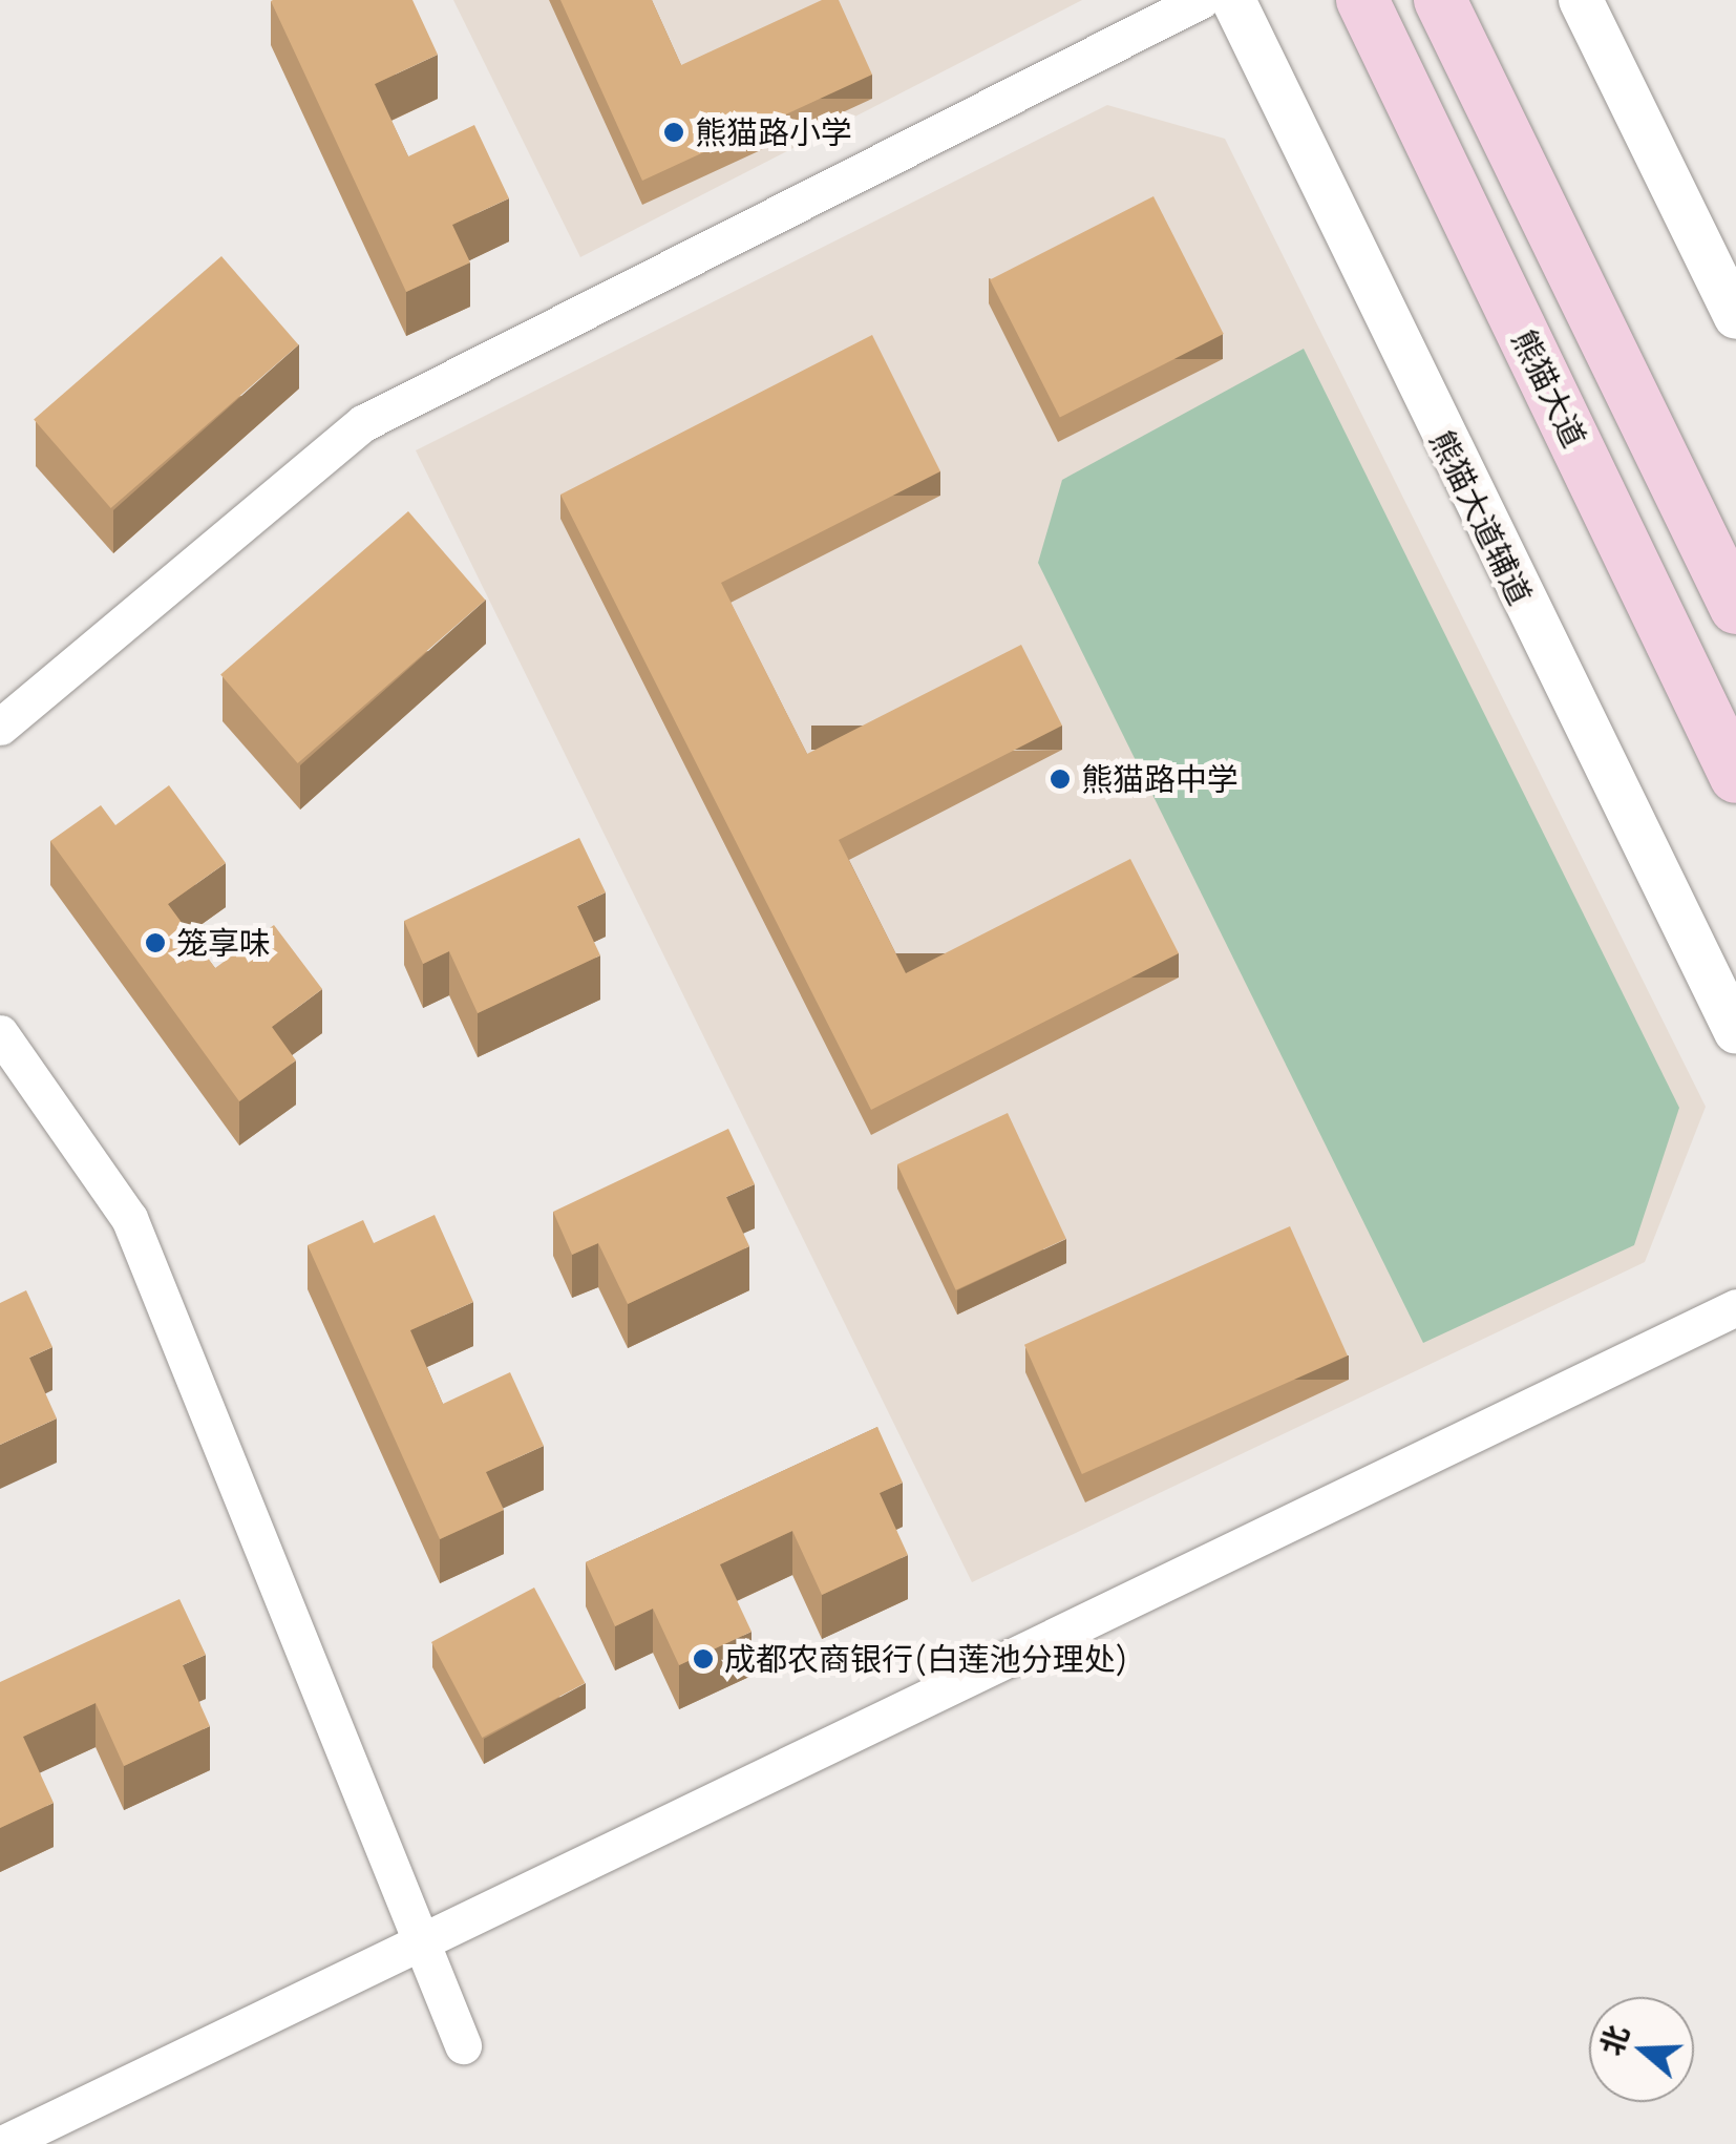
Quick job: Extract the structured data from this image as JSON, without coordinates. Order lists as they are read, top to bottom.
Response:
{
  "streets": {
    "main road": ["熊猫大道"],
    "street": ["熊猫大道辅道"]
  },
  "places": [
    "熊猫路小学",
    "熊猫路中学",
    "笼享味",
    "成都农商银行(白莲池分理处)"
  ],
  "north": "left"
}
